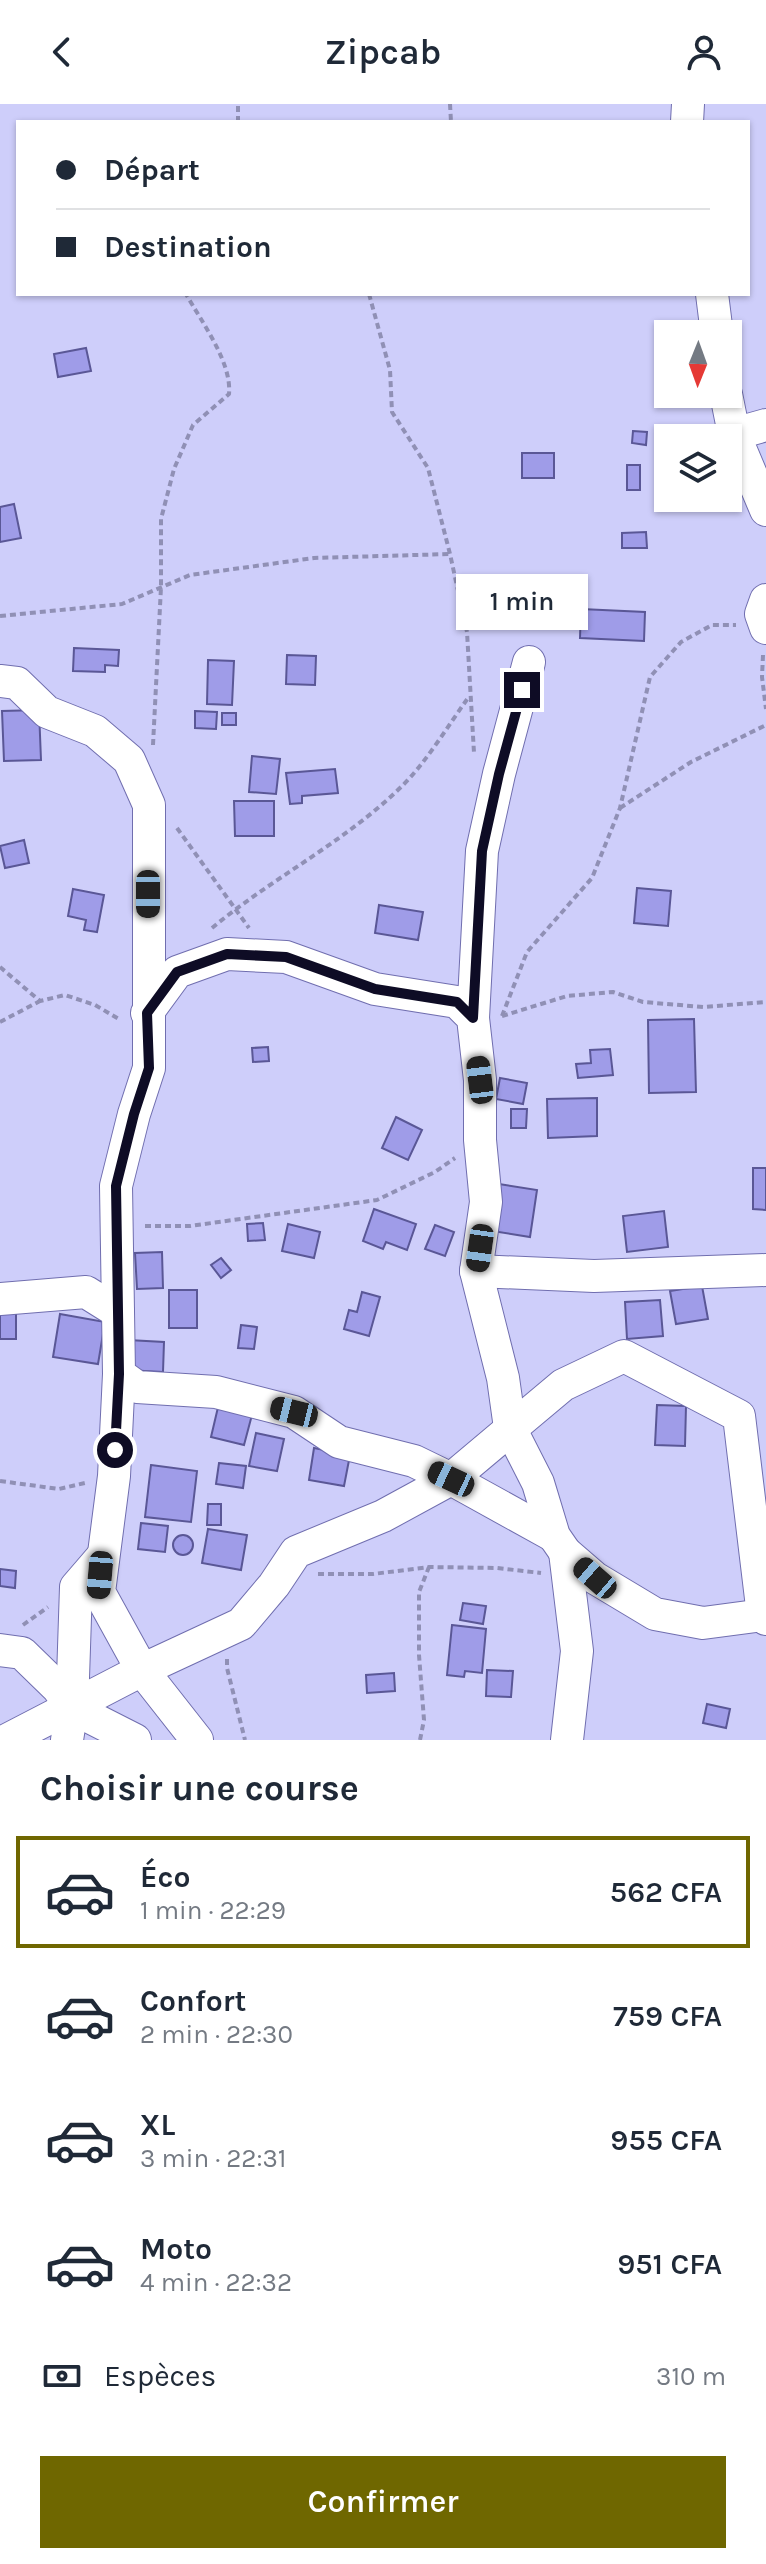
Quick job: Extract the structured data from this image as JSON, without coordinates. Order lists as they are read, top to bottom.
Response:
{
  "north": "bottom",
  "page": {
    "header": "Zipcab",
    "banner": ["Départ", "Destination"],
    "bubble": "1 min",
    "heading": "Choisir une course",
    "list": [
      {
        "name": "Éco",
        "note": "1 min · 22:29",
        "value": "562 CFA"
      },
      {
        "name": "Confort",
        "note": "2 min · 22:30",
        "value": "759 CFA"
      },
      {
        "name": "XL",
        "note": "3 min · 22:31",
        "value": "955 CFA"
      },
      {
        "name": "Moto",
        "note": "4 min · 22:32",
        "value": "951 CFA"
      }
    ],
    "pay": ["Espèces", "310 m"],
    "buttons": "Confirmer"
  }
}
